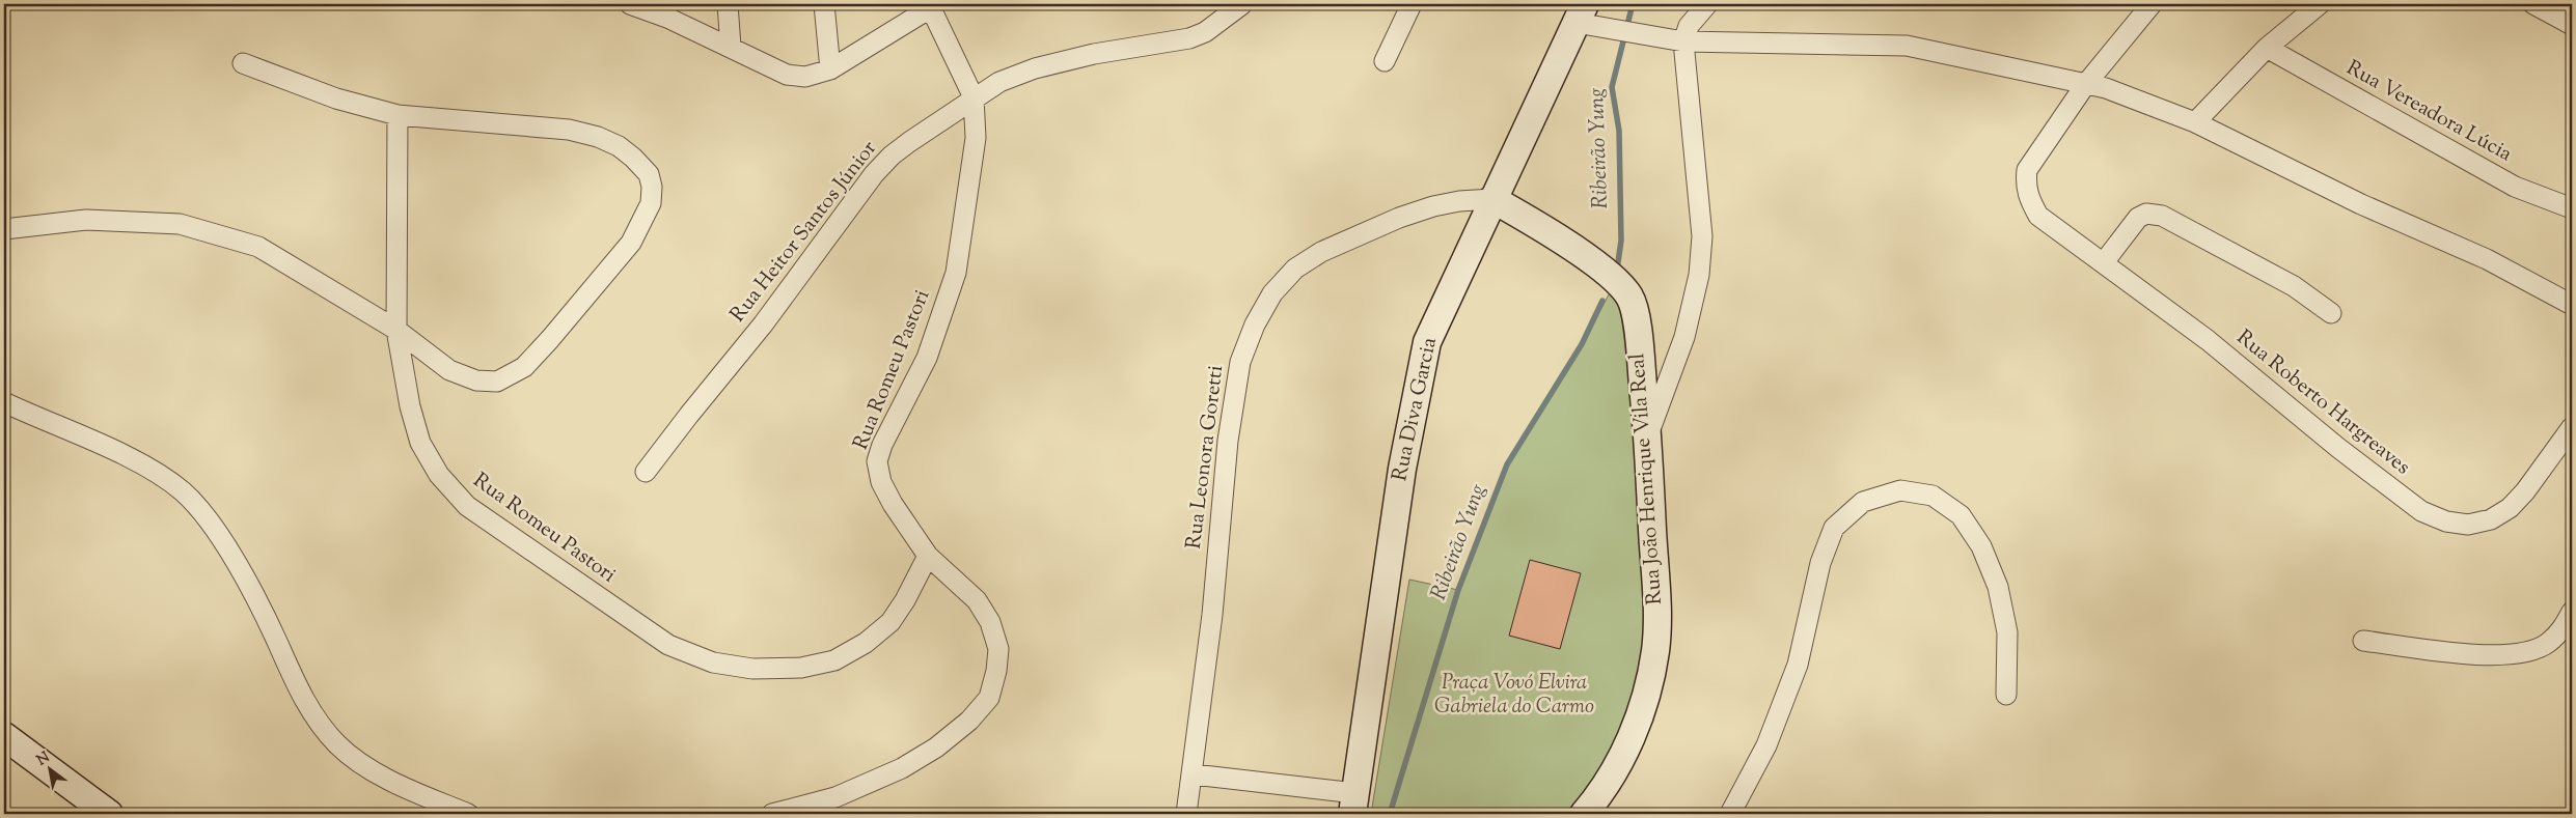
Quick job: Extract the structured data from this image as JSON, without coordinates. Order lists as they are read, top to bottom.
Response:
{
  "streets": {
    "street": [
      "Rua Vereadora Lúcia",
      "Rua Heitor Santos Júnior",
      "Rua Romeu Pastori",
      "Rua Roberto Hargreaves",
      "Rua Diva Garcia",
      "Rua Leonora Goretti",
      "Rua João Henrique Vila Real"
    ]
  },
  "crossings": [
    ["Rua Heitor Santos Júnior", "Rua Romeu Pastori"],
    ["Rua Diva Garcia", "Rua Leonora Goretti"],
    ["Rua Diva Garcia", "Rua João Henrique Vila Real"],
    ["Rua Leonora Goretti", "Rua João Henrique Vila Real"]
  ],
  "water": ["Ribeirão Yung"],
  "parks": ["Praça Vovó Elvira Gabriela do Carmo"],
  "north": "top left"
}
